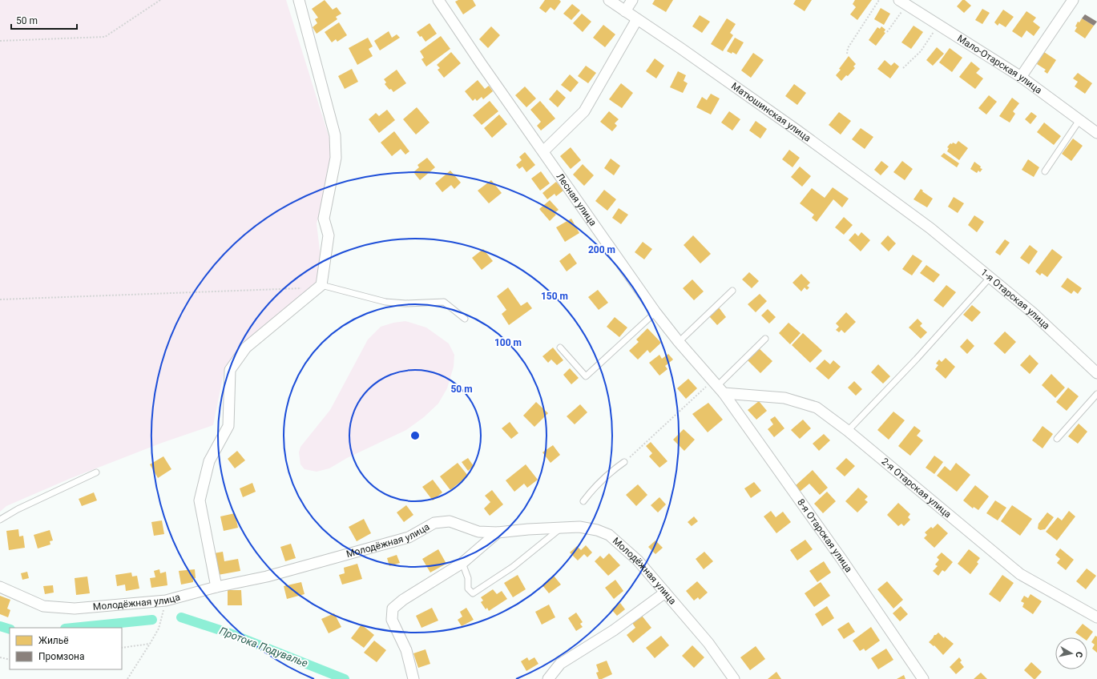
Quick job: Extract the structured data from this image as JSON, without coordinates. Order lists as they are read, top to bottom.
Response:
{
  "streets": {
    "street": [
      "Мало-Отарская улица",
      "Матюшинская улица",
      "Лесная улица",
      "1-я Отарская улица",
      "2-я Отарская улица",
      "8-я Отарская улица",
      "Молодёжная улица"
    ]
  },
  "crossings": [
    ["Матюшинская улица", "1-я Отарская улица"],
    ["Лесная улица", "2-я Отарская улица"],
    ["Лесная улица", "8-я Отарская улица"],
    ["2-я Отарская улица", "8-я Отарская улица"]
  ],
  "water": ["Протока Подувалье"],
  "legend": ["Жильё", "Промзона"],
  "scale_bar": "50 m",
  "north": "right",
  "rings": [
    "200 m",
    "150 m",
    "100 m",
    "50 m"
  ]
}
